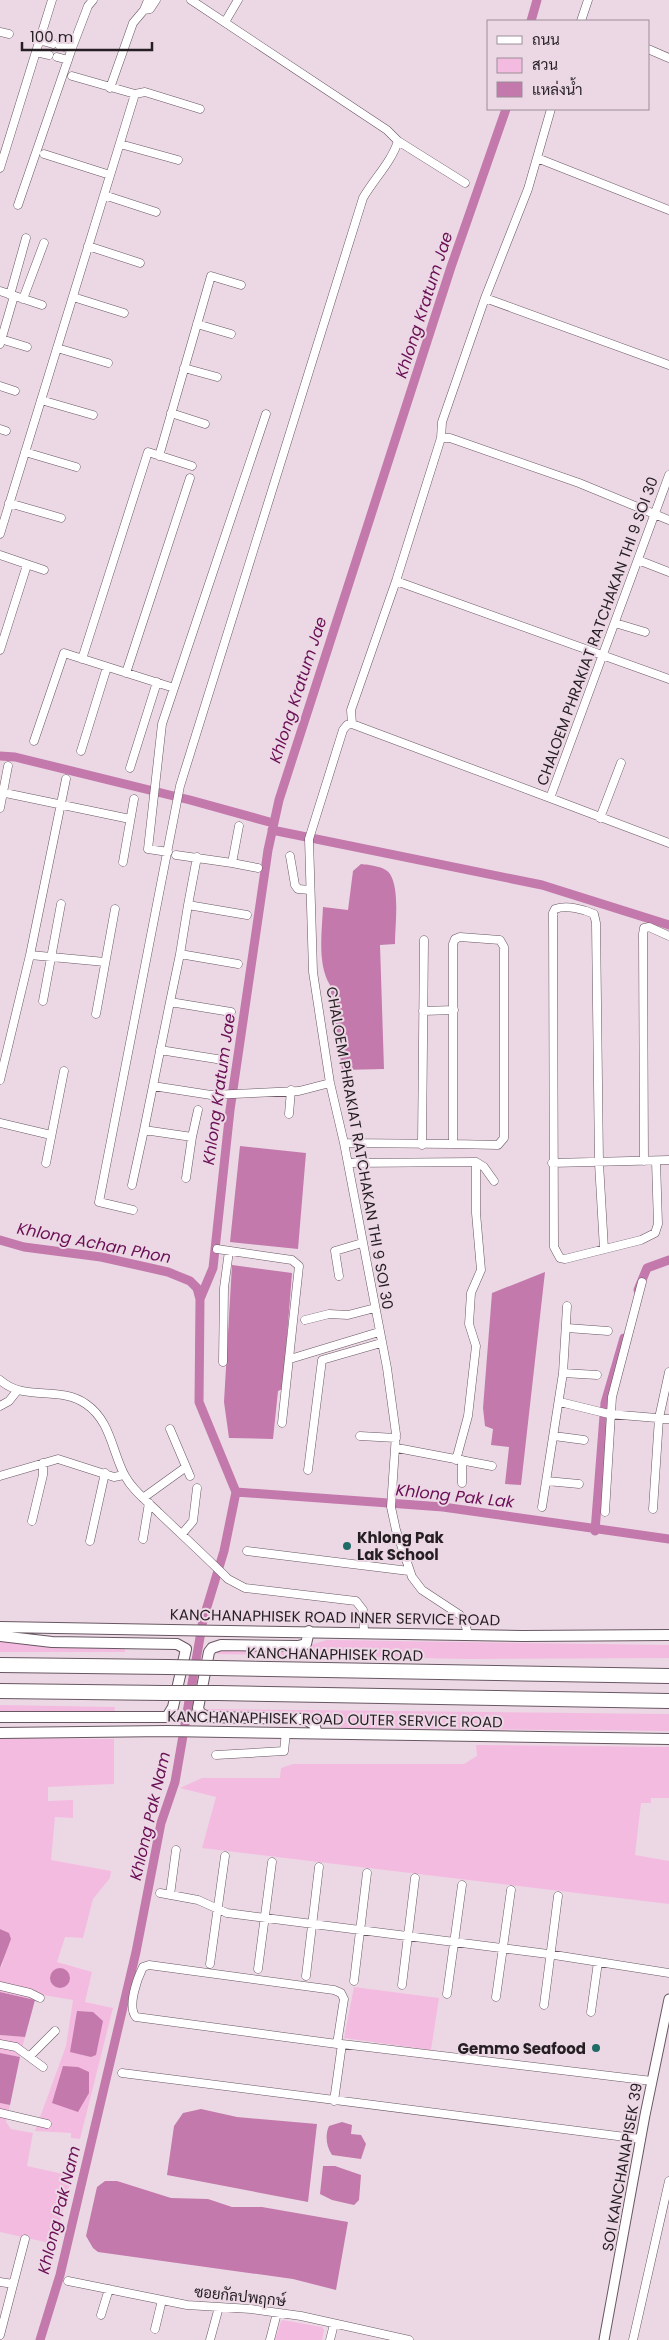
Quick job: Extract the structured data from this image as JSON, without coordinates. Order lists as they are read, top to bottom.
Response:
{
  "streets": {
    "highway": ["KANCHANAPHISEK ROAD"],
    "main road": ["KANCHANAPHISEK ROAD INNER SERVICE ROAD", "KANCHANAPHISEK ROAD OUTER SERVICE ROAD"],
    "street": ["CHALOEM PHRAKIAT RATCHAKAN THI 9 SOI 30", "SOI KANCHANAPISEK 39", "ซอยกัลปพฤกษ์"]
  },
  "crossings": [
    ["CHALOEM PHRAKIAT RATCHAKAN THI 9 SOI 30", "KANCHANAPHISEK ROAD INNER SERVICE ROAD"]
  ],
  "water": [
    "Khlong Kratum Jae",
    "Khlong Achan Phon",
    "Khlong Pak Lak",
    "Khlong Pak Nam"
  ],
  "places": ["Khlong Pak Lak School", "Gemmo Seafood"],
  "legend": ["ถนน", "สวน", "แหล่งน้ำ"],
  "scale_bar": "100 m"
}
